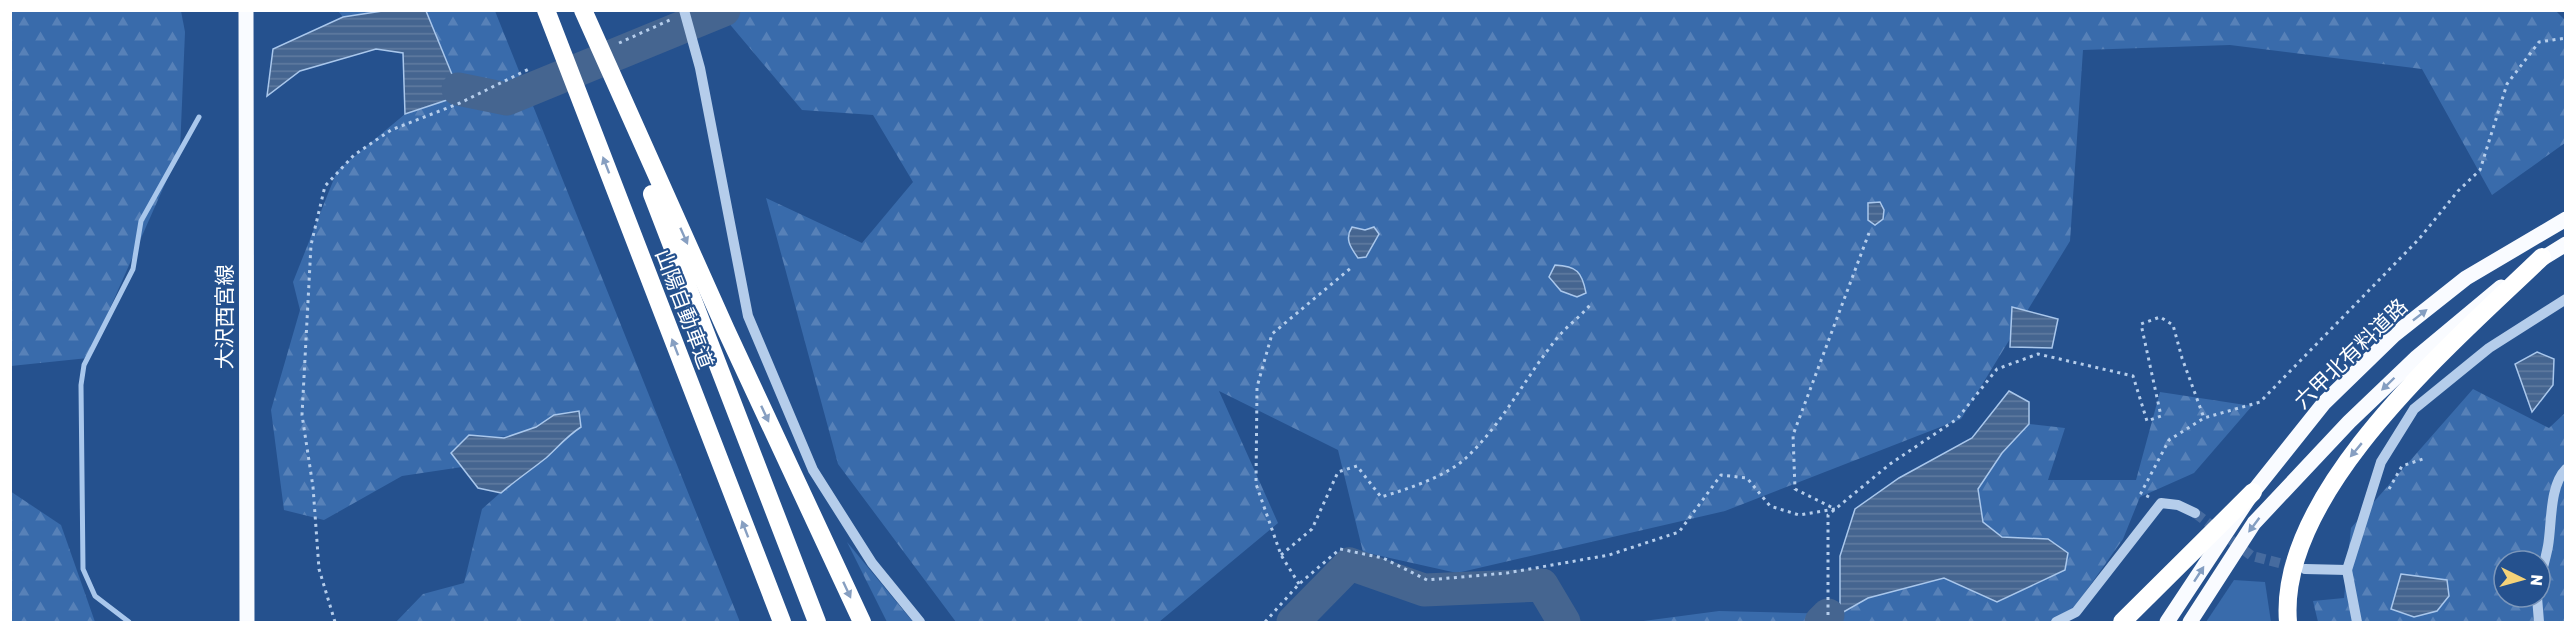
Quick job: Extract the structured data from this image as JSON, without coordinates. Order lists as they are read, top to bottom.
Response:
{
  "streets": {
    "highway": ["山陽自動車道"],
    "main road": ["大沢西宮線", "六甲北有料道路"]
  },
  "north": "right"
}
